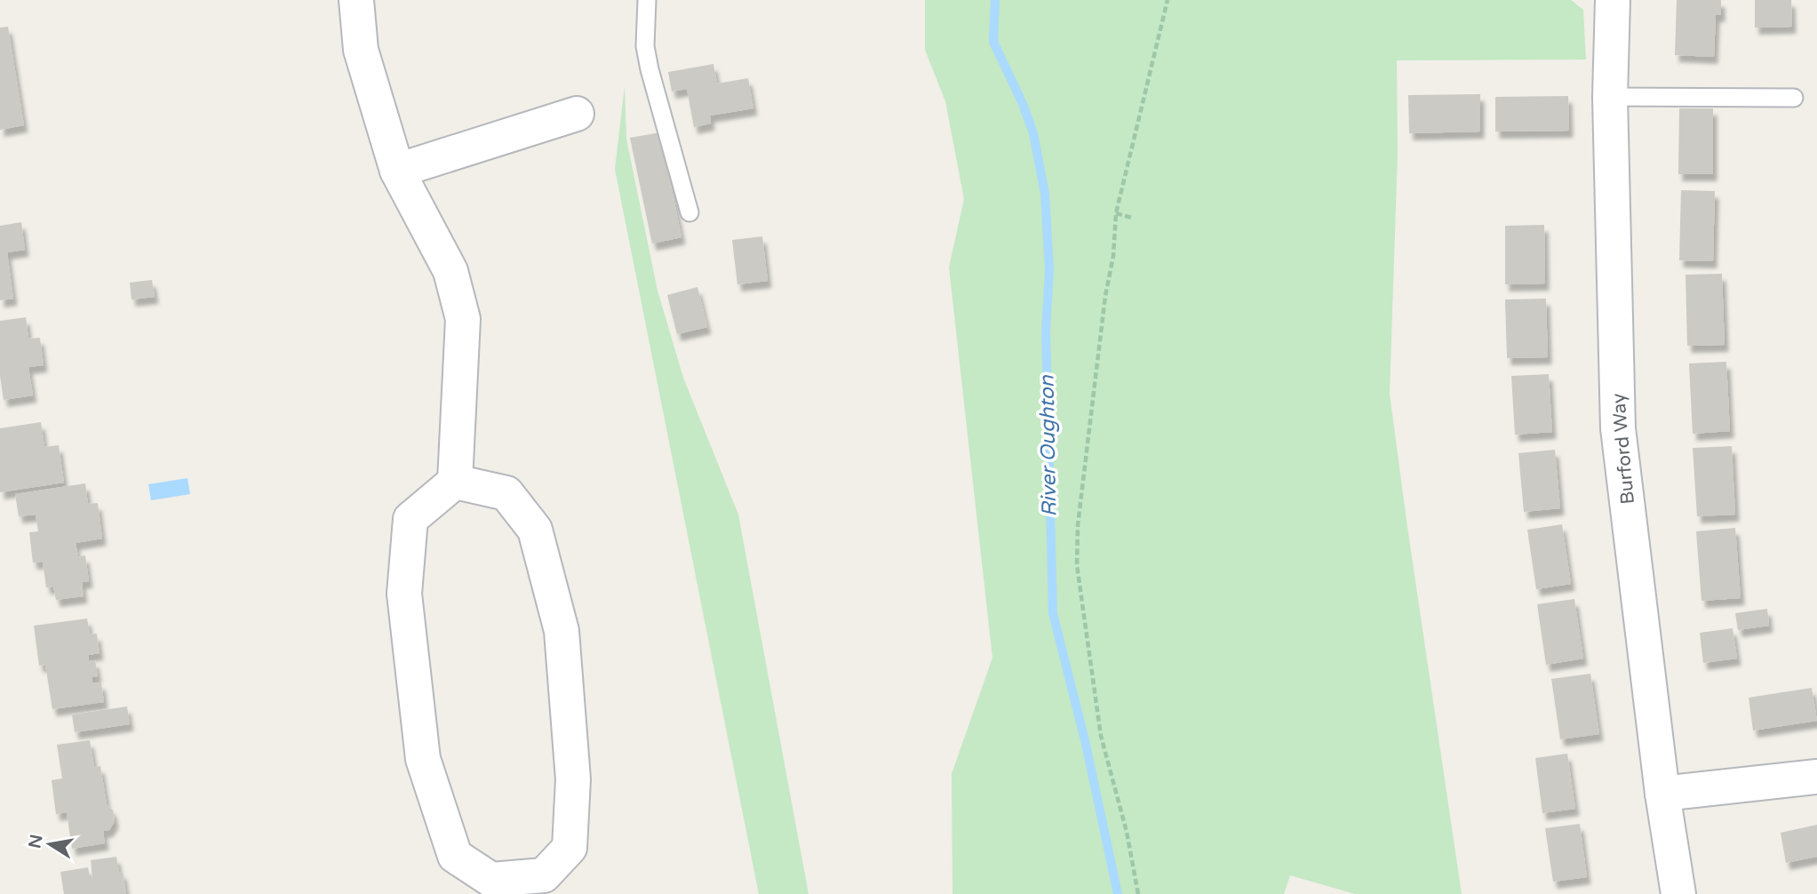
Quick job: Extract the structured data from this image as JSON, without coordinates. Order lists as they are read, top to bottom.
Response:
{
  "streets": {
    "street": ["Burford Way"]
  },
  "water": ["River Oughton"],
  "north": "left"
}
